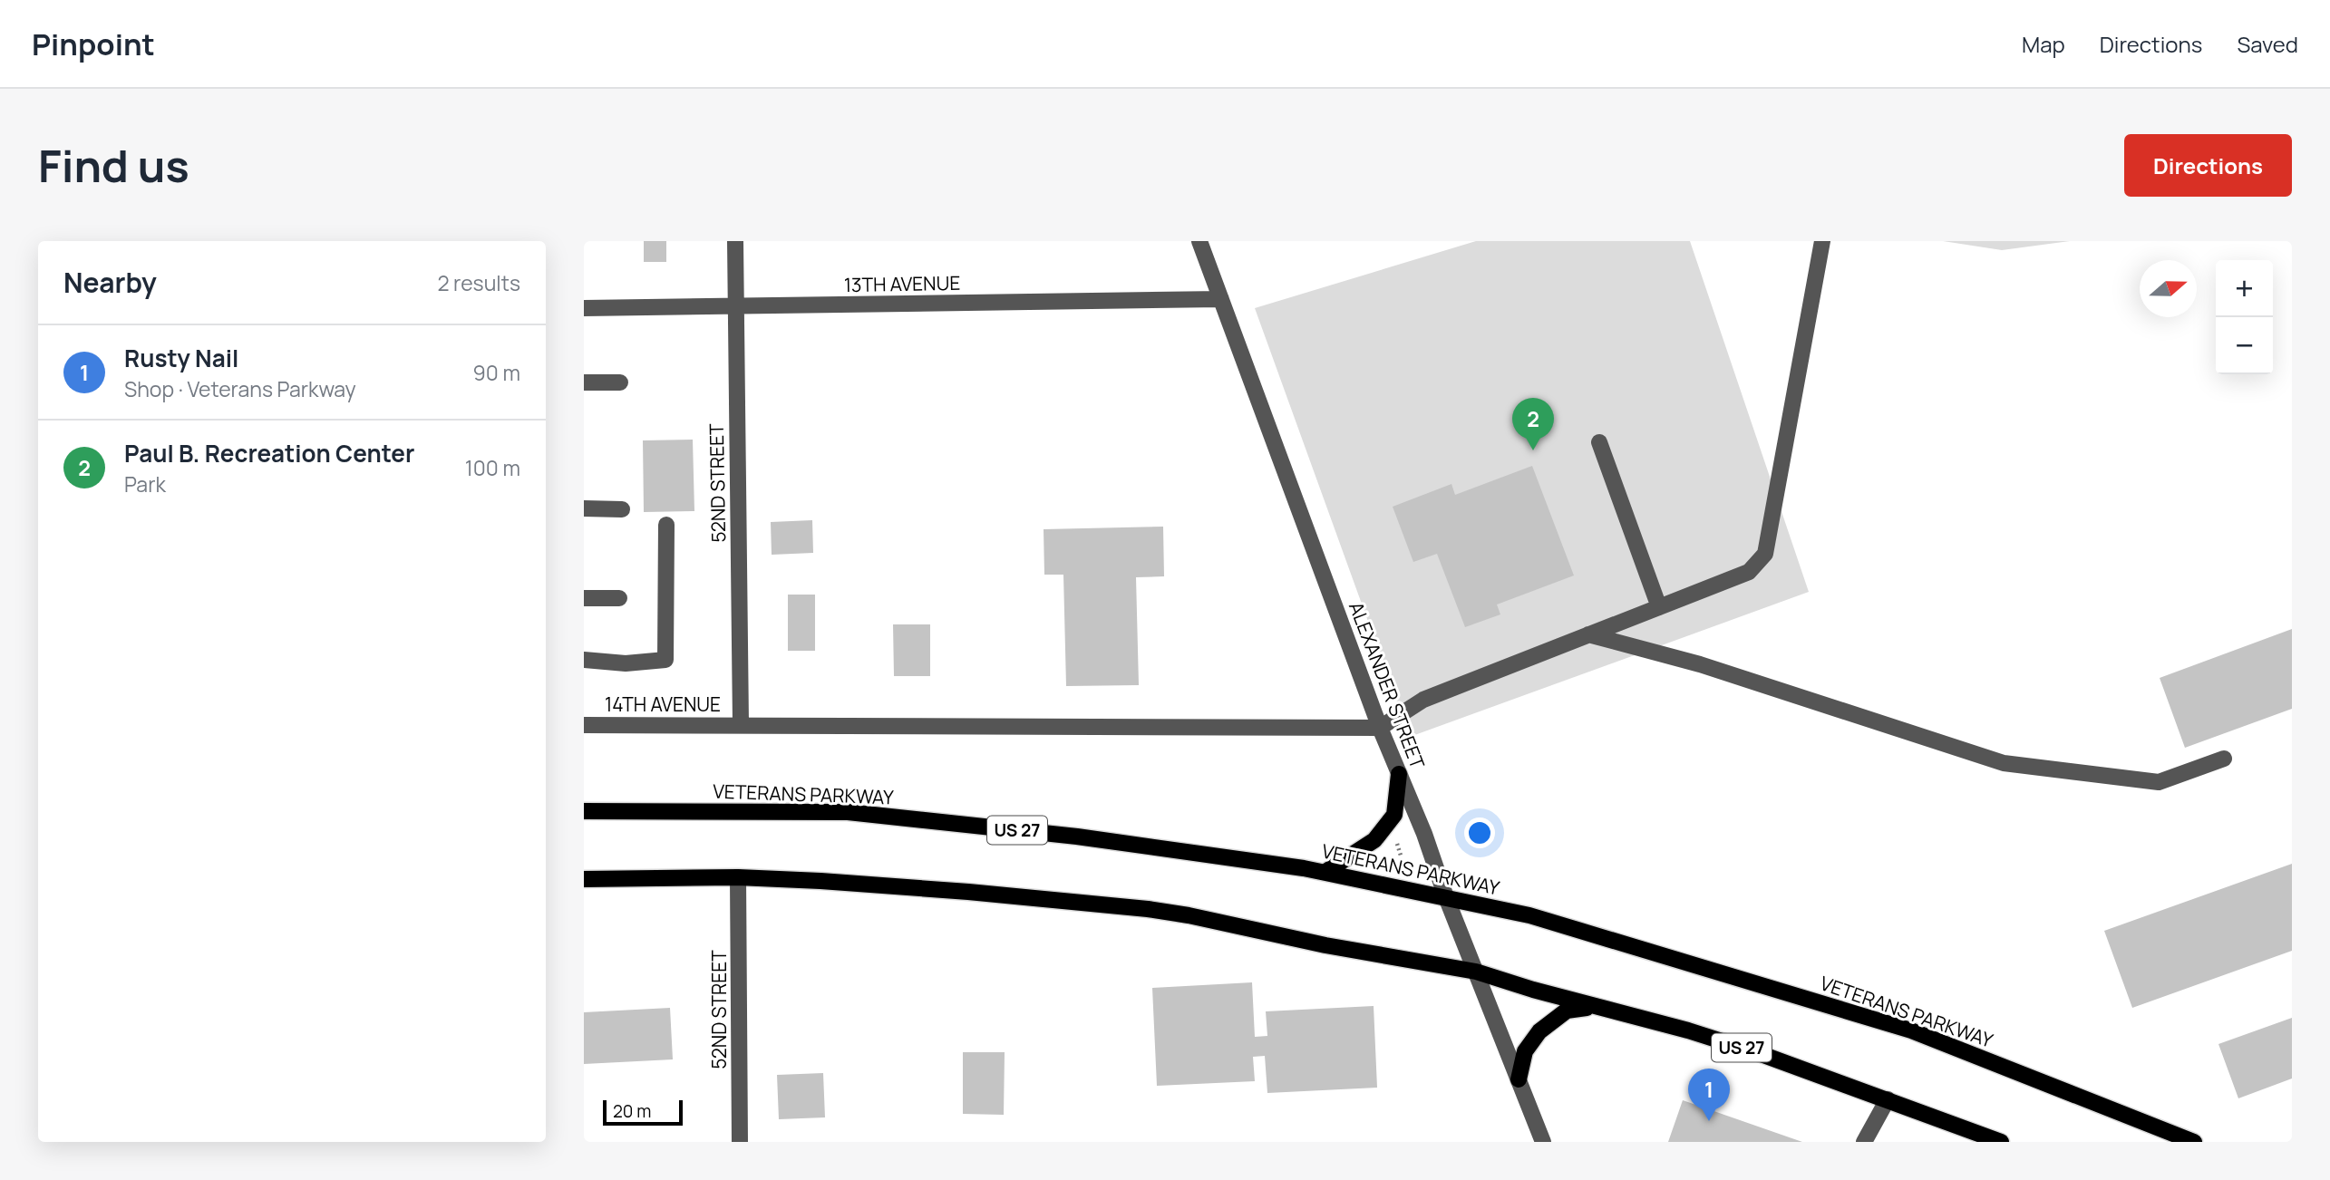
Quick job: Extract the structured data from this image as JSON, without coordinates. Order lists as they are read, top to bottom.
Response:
{
  "streets": {
    "main road": ["VETERANS PARKWAY", "US 27"],
    "street": [
      "13TH AVENUE",
      "52ND STREET",
      "ALEXANDER STREET",
      "14TH AVENUE"
    ]
  },
  "crossings": [
    ["13TH AVENUE", "52ND STREET"],
    ["13TH AVENUE", "ALEXANDER STREET"],
    ["52ND STREET", "14TH AVENUE"],
    ["52ND STREET", "US 27"],
    ["ALEXANDER STREET", "VETERANS PARKWAY"],
    ["ALEXANDER STREET", "US 27"]
  ],
  "scale_bar": "20 m",
  "north": "right",
  "page": {
    "header": "Pinpoint",
    "nav": ["Map", "Directions", "Saved"],
    "buttons": "Directions",
    "title": "Find us",
    "heading": ["Nearby", "2 results"],
    "map_buttons": ["+", "−"],
    "list": [
      {
        "mark": "1",
        "name": "Rusty Nail",
        "note": "Shop · Veterans Parkway",
        "value": "90 m"
      },
      {
        "mark": "2",
        "name": "Paul B. Recreation Center",
        "note": "Park",
        "value": "100 m"
      }
    ],
    "pins": ["2", "1"],
    "scale": "20 m"
  }
}
